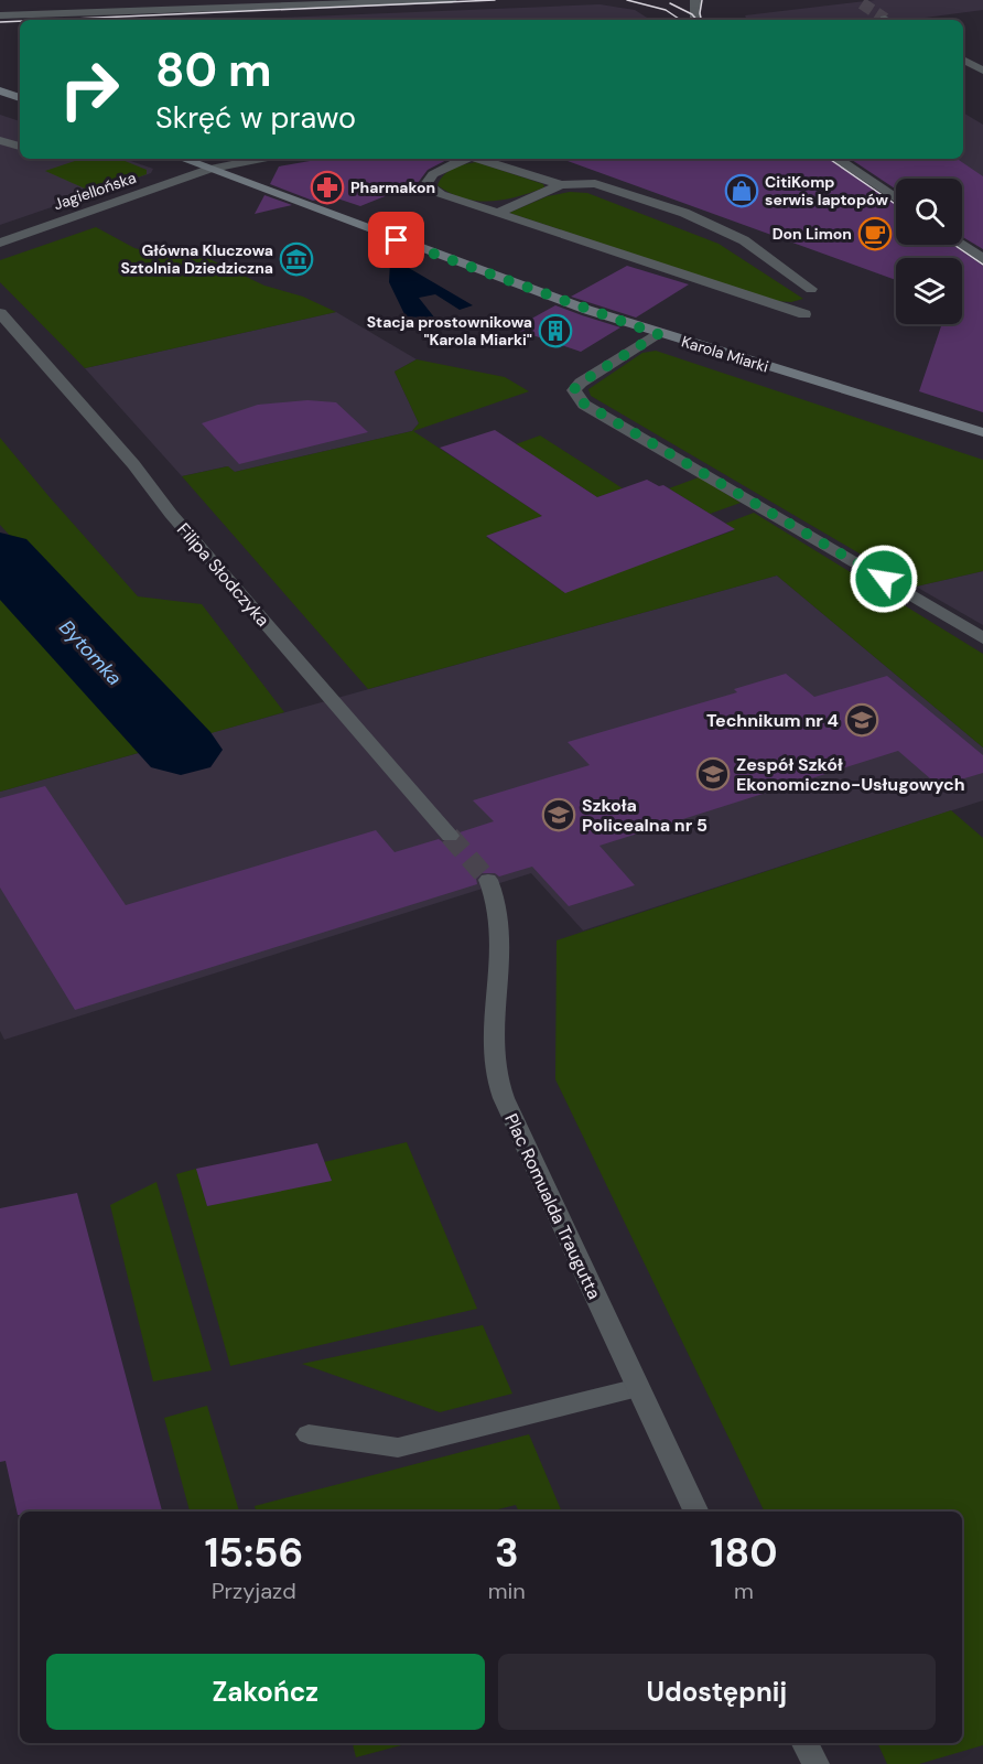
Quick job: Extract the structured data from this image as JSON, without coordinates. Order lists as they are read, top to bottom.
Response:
{
  "streets": {
    "main road": ["Karola Miarki"],
    "street": ["Jagiellońska", "Filipa Słodczyka", "Plac Romualda Traugutta"]
  },
  "crossings": [
    ["Jagiellońska", "Karola Miarki"]
  ],
  "water": ["Bytomka"],
  "places": {
    "pharmacy": ["Pharmakon"],
    "shop": ["CitiKomp serwis laptopów"],
    "cafe": ["Don Limon"],
    "museum": ["Główna Kluczowa Sztolnia Dziedziczna"],
    "building": ["Stacja prostownikowa \"Karola Miarki\""],
    "school or university": ["Technikum nr 4", "Zespół Szkół Ekonomiczno-Usługowych", "Szkoła Policealna nr 5"]
  },
  "page": {
    "turn": ["80 m", "Skręć w prawo"],
    "eta": [
      "15:56",
      "Przyjazd",
      "3",
      "min",
      "180",
      "m"
    ],
    "buttons": ["Zakończ", "Udostępnij"]
  }
}
